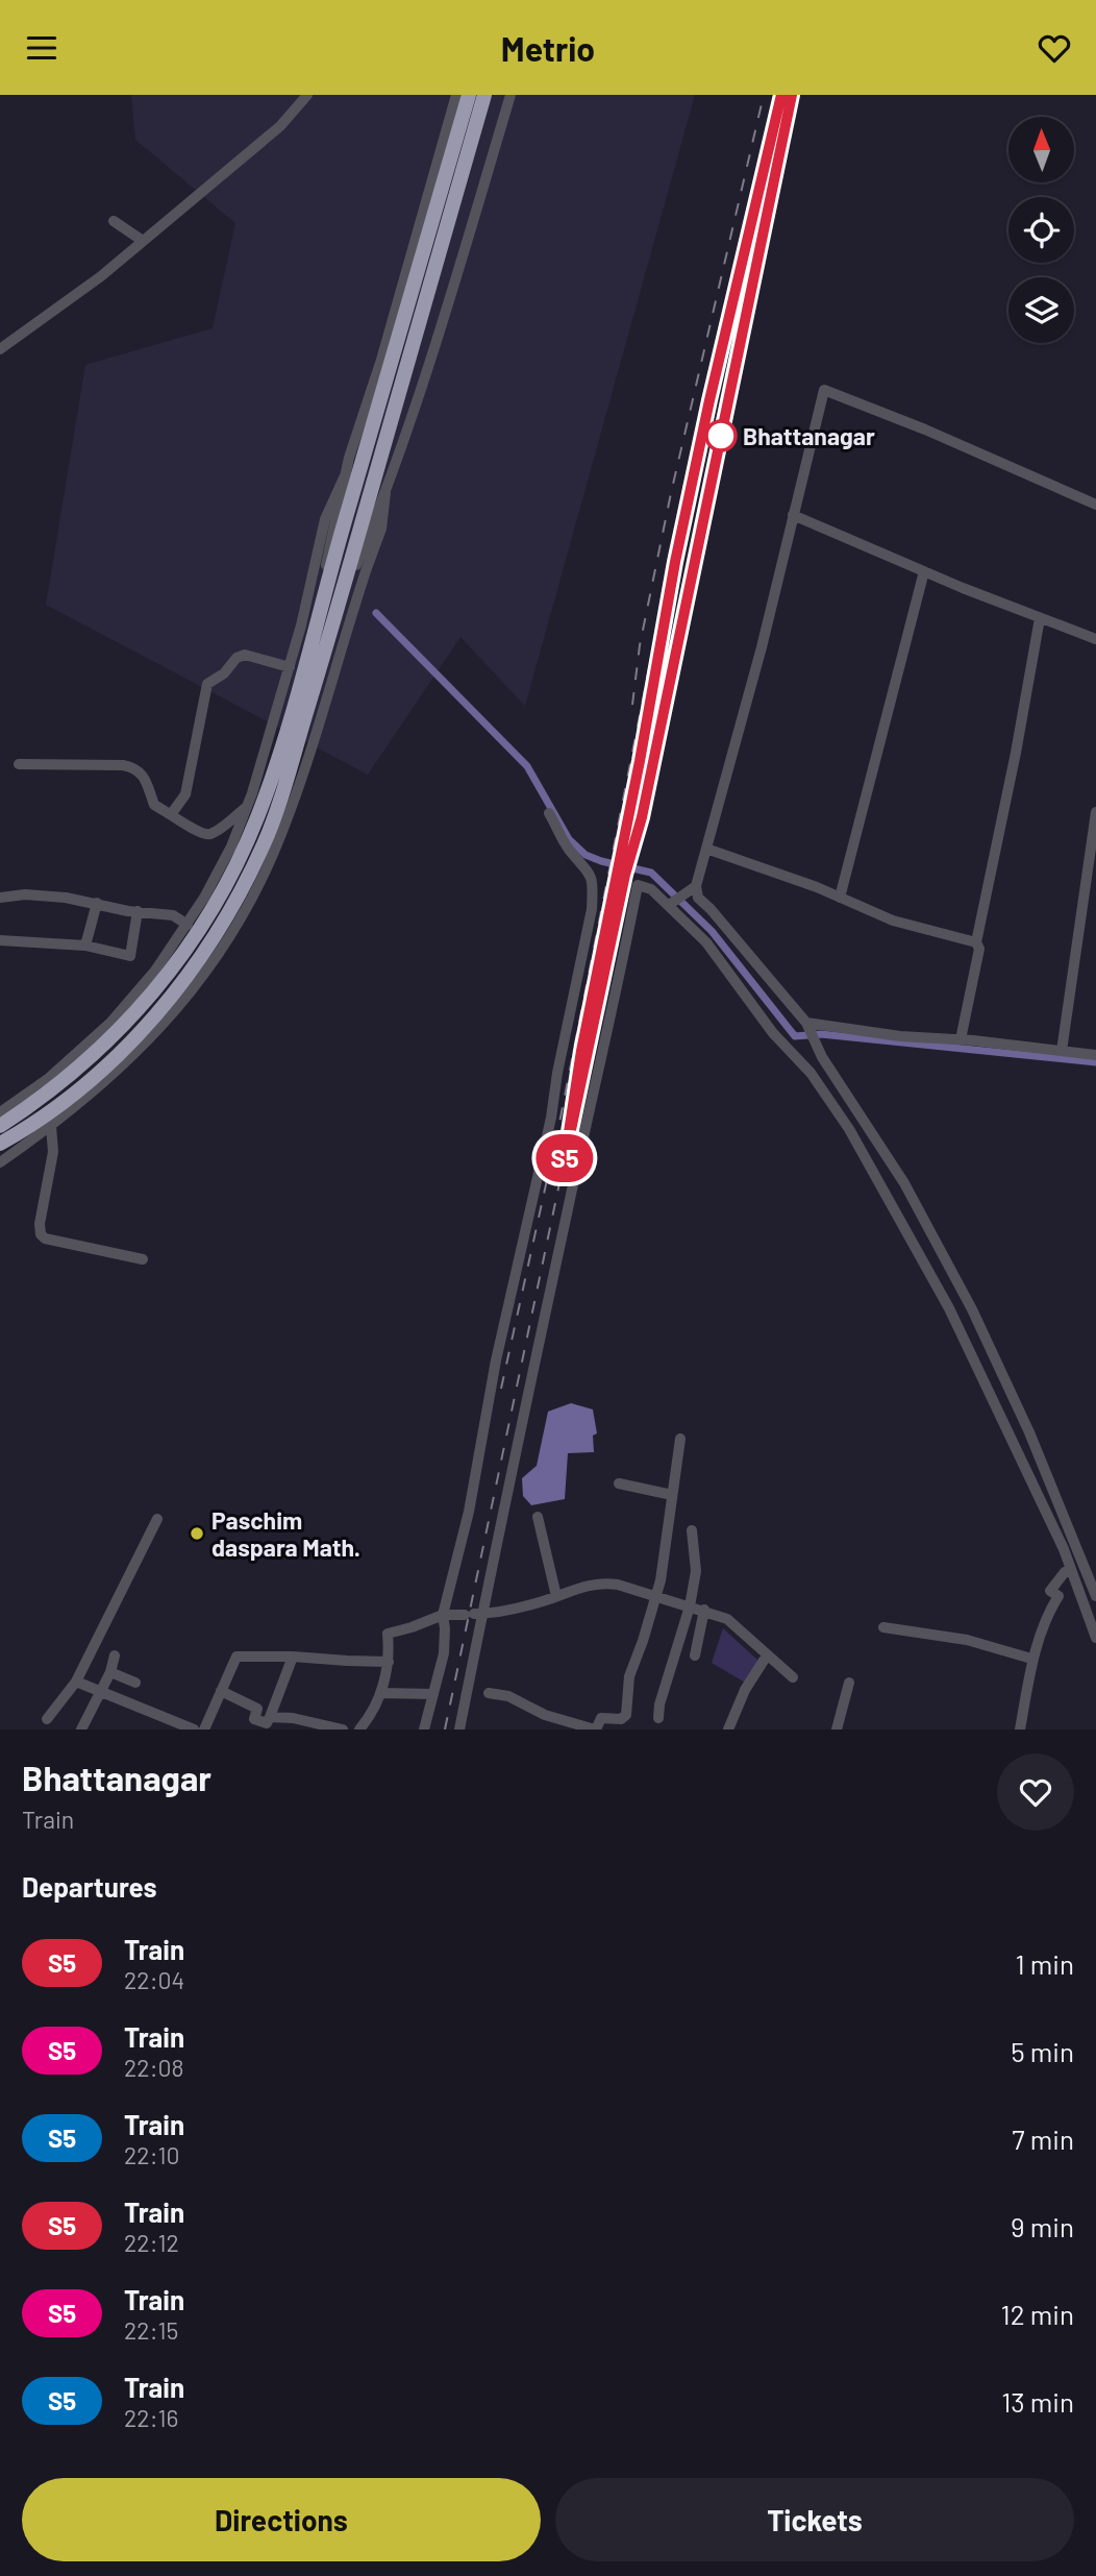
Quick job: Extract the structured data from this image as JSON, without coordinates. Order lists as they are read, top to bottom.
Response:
{
  "places": ["Bhattanagar", "Paschim daspara Math."],
  "north": "top",
  "page": {
    "header": "Metrio",
    "on_map": "S5",
    "heading": [
      ["Bhattanagar", "Train"],
      "Departures"
    ],
    "list": [
      {
        "mark": "S5",
        "name": "Train",
        "note": "22:04",
        "value": "1 min"
      },
      {
        "mark": "S5",
        "name": "Train",
        "note": "22:08",
        "value": "5 min"
      },
      {
        "mark": "S5",
        "name": "Train",
        "note": "22:10",
        "value": "7 min"
      },
      {
        "mark": "S5",
        "name": "Train",
        "note": "22:12",
        "value": "9 min"
      },
      {
        "mark": "S5",
        "name": "Train",
        "note": "22:15",
        "value": "12 min"
      },
      {
        "mark": "S5",
        "name": "Train",
        "note": "22:16",
        "value": "13 min"
      }
    ],
    "buttons": ["Directions", "Tickets"]
  }
}
